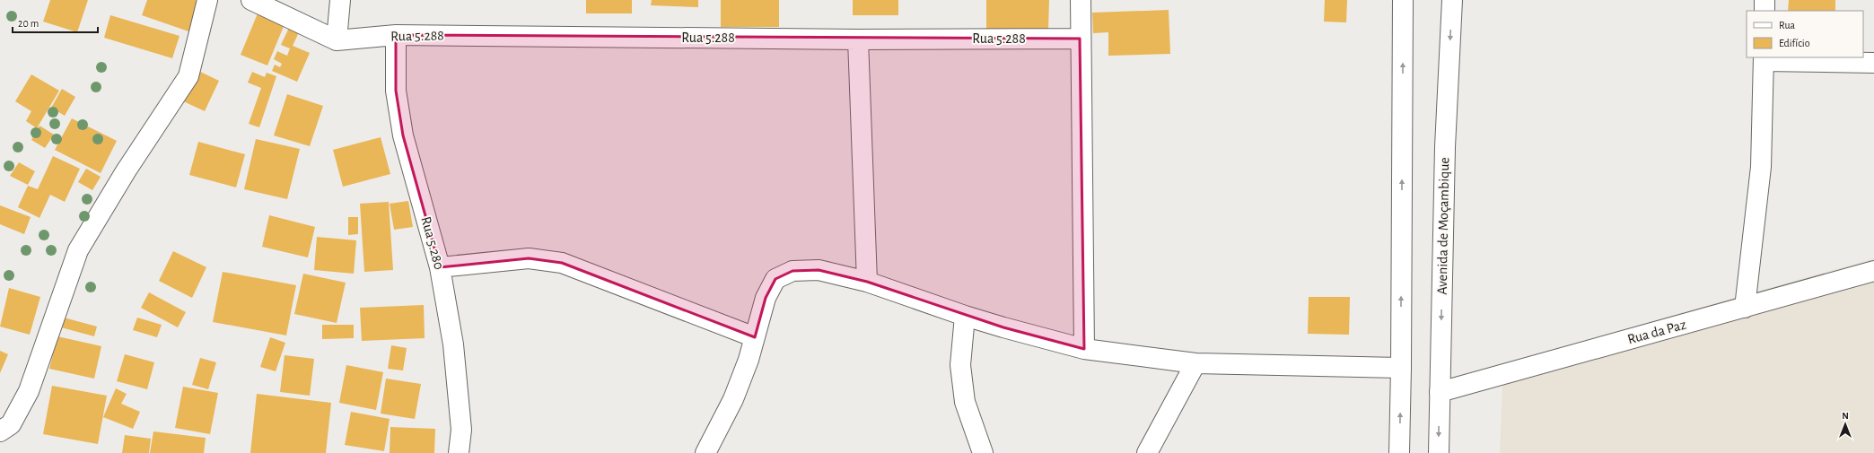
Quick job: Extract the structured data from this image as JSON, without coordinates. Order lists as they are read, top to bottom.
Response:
{
  "streets": {
    "main road": [
      "Rua 5.288",
      "Avenida de Moçambique",
      "Rua 5.280",
      "Rua da Paz"
    ]
  },
  "crossings": [
    ["Rua 5.288", "Rua 5.280"],
    ["Avenida de Moçambique", "Rua da Paz"]
  ],
  "legend": ["Rua", "Edifício"],
  "scale_bar": "20 m",
  "north": "top"
}
